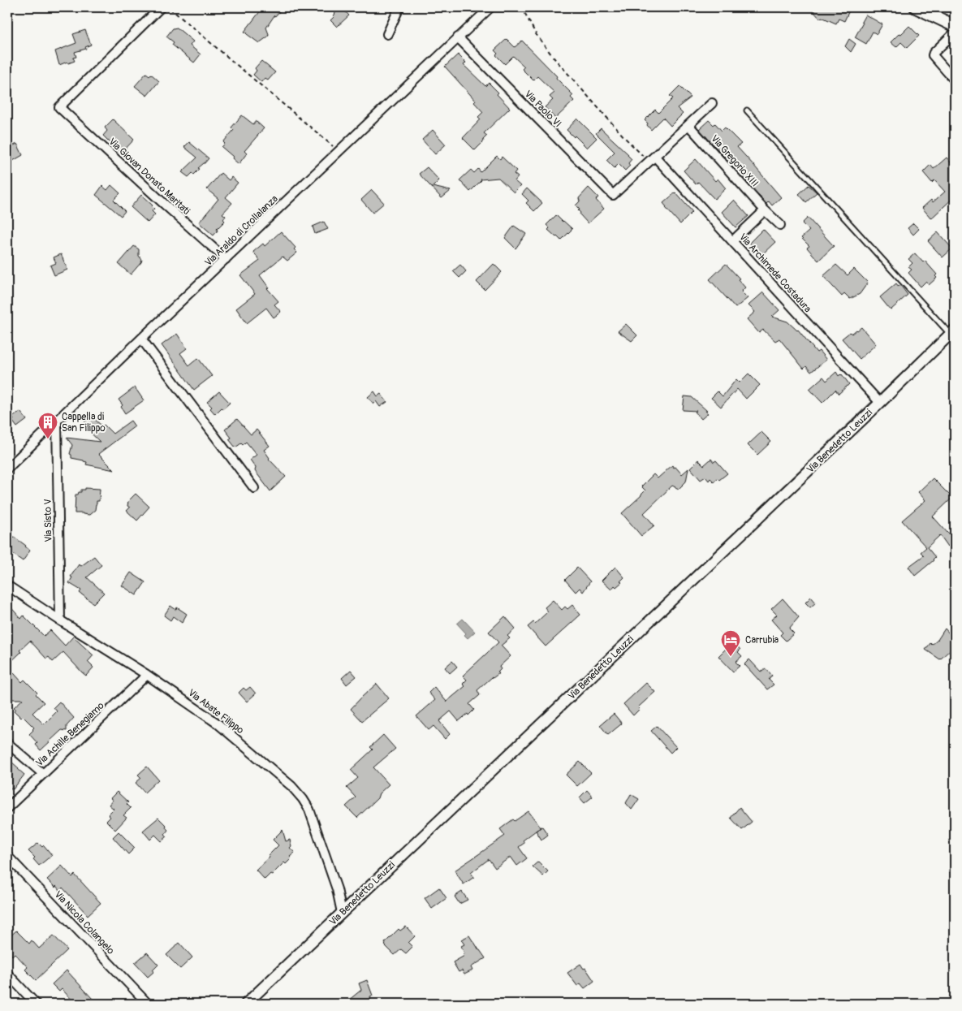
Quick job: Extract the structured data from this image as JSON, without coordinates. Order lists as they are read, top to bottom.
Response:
{
  "streets": {
    "street": [
      "Via Paolo VI",
      "Via Gregorio XIII",
      "Via Giovan Donato Maritati",
      "Via Araldo di Crollalanza",
      "Via Archimede Costadura",
      "Via Benedetto Leuzzi",
      "Via Sisto V",
      "Via Abate Filippo",
      "Via Achille Benegiamo",
      "Via Nicola Colangelo"
    ]
  },
  "crossings": [
    ["Via Paolo VI", "Via Araldo di Crollalanza"],
    ["Via Paolo VI", "Via Archimede Costadura"],
    ["Via Giovan Donato Maritati", "Via Araldo di Crollalanza"],
    ["Via Araldo di Crollalanza", "Via Sisto V"],
    ["Via Archimede Costadura", "Via Benedetto Leuzzi"],
    ["Via Benedetto Leuzzi", "Via Abate Filippo"],
    ["Via Sisto V", "Via Abate Filippo"],
    ["Via Abate Filippo", "Via Achille Benegiamo"]
  ],
  "places": {
    "building": ["Cappella di San Filippo"],
    "hotel": ["Carrubia"]
  }
}
